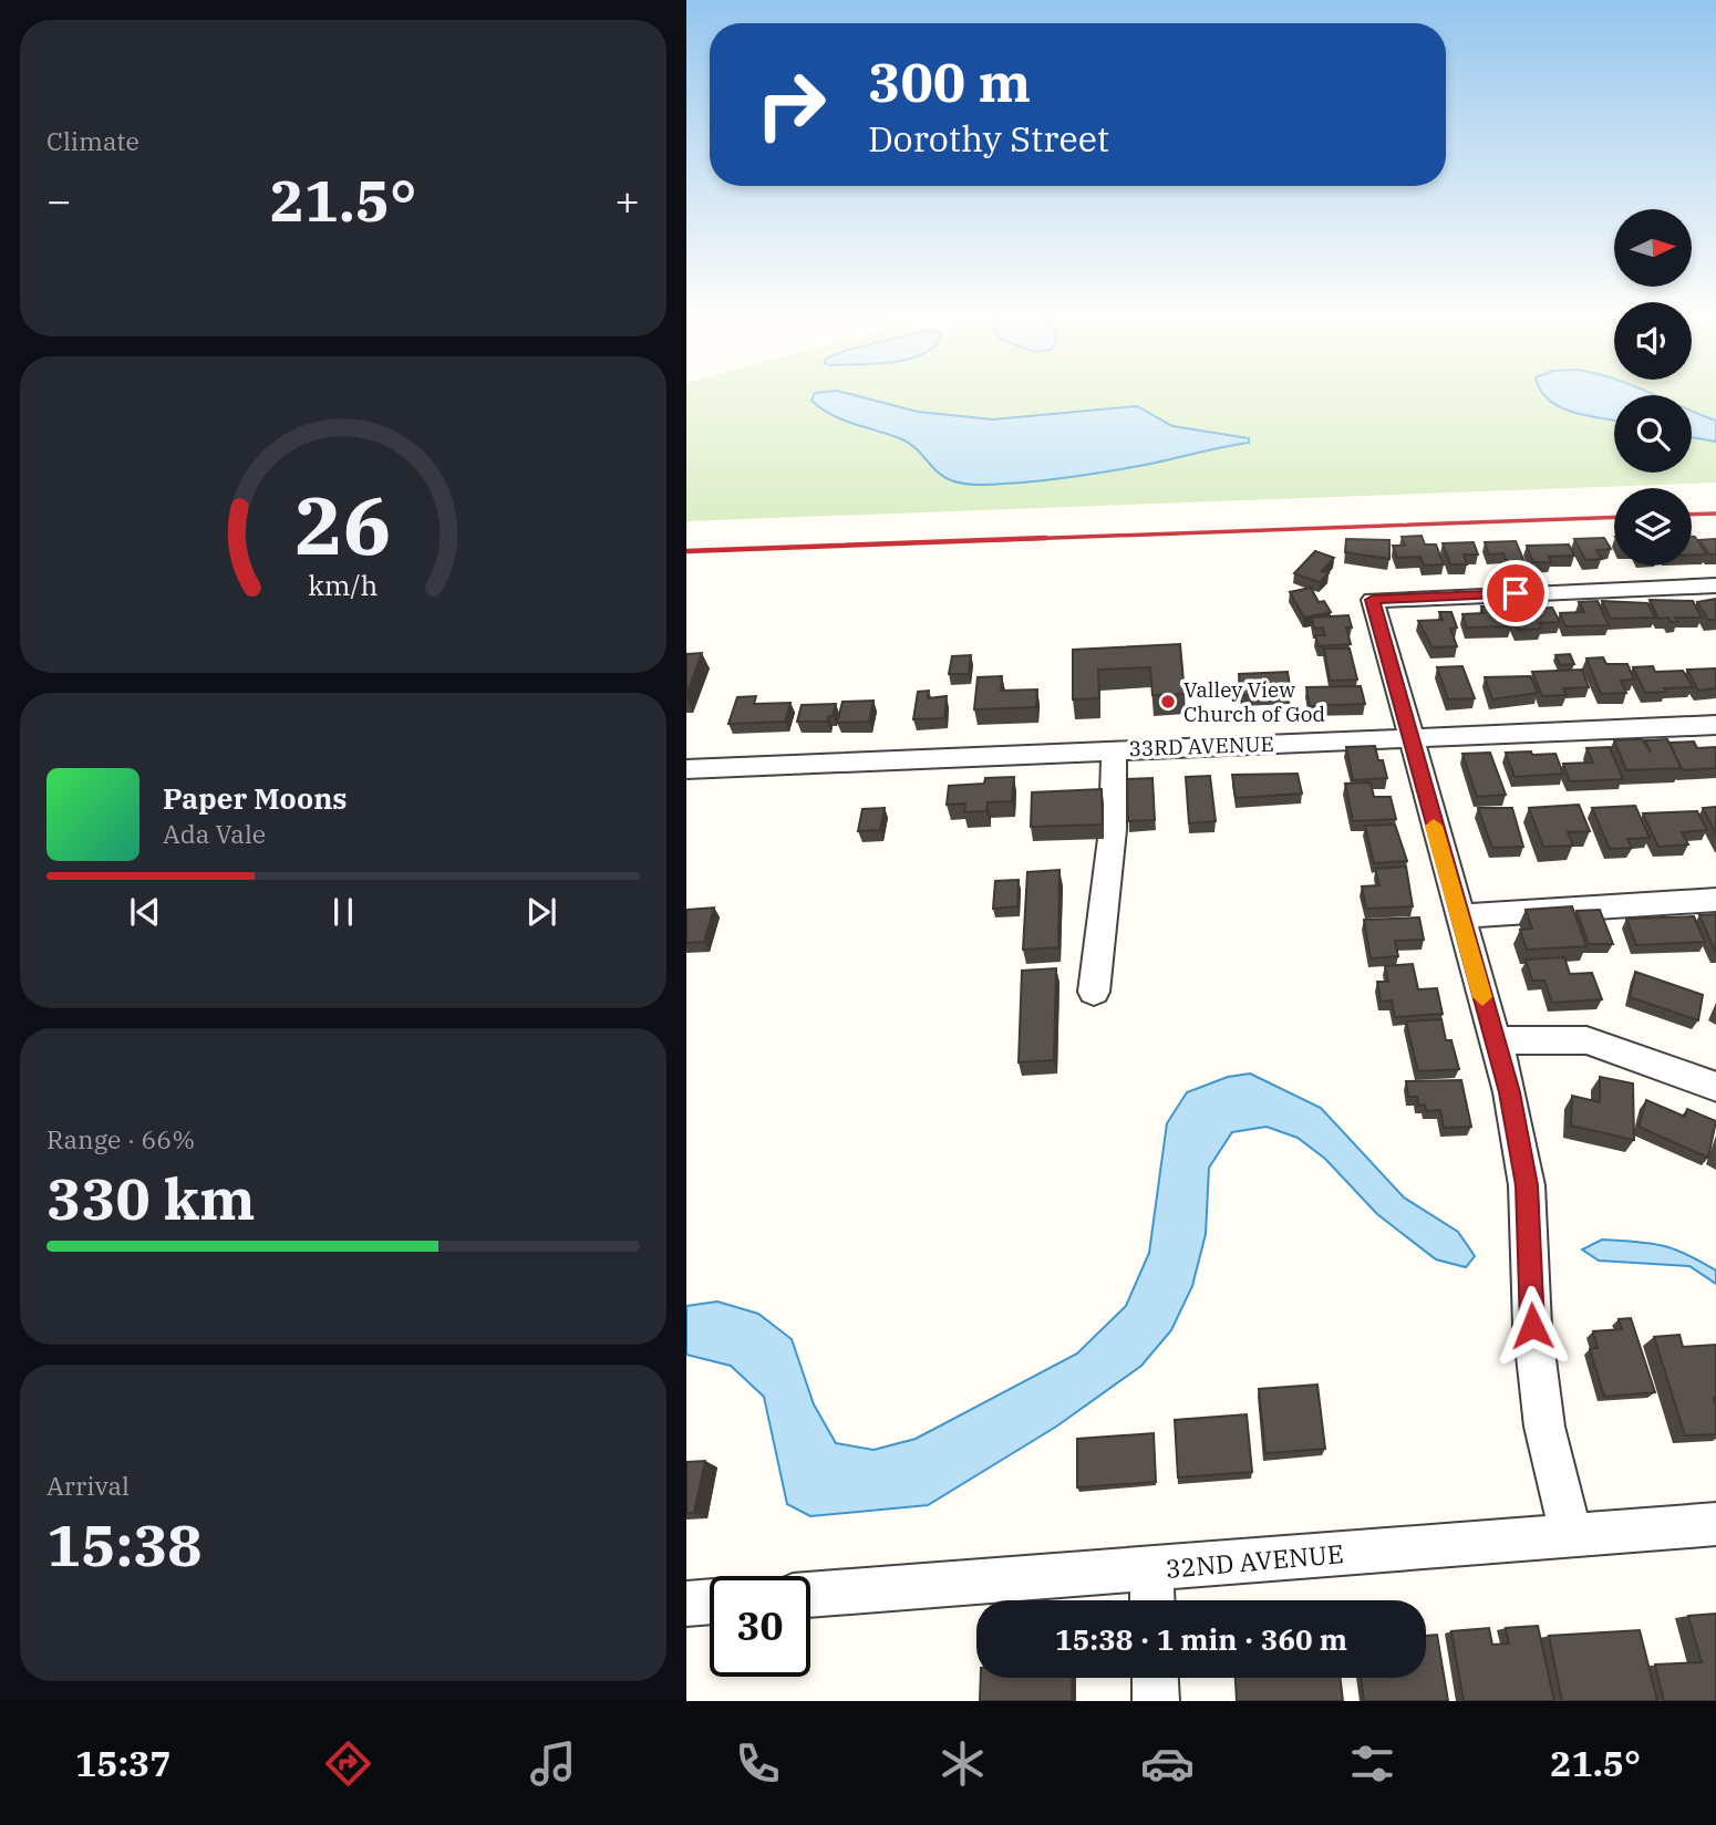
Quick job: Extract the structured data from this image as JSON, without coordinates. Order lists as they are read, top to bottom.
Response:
{
  "streets": {
    "street": ["33RD AVENUE", "32ND AVENUE"]
  },
  "places": ["Valley View Church of God"],
  "north": "right",
  "page": {
    "tile": [
      "Climate",
      ["Range · 66%", "330 km"],
      ["Arrival", "15:38"]
    ],
    "turn": ["300 m", "Dorothy Street"],
    "heat": ["−", "21.5°", "+"],
    "song": ["Paper Moons", "Ada Vale"],
    "limit": "30",
    "trip": "15:38 · 1 min · 360 m",
    "tabs": ["15:37", "21.5°"],
    "gauge": ["26", "km/h"]
  }
}
